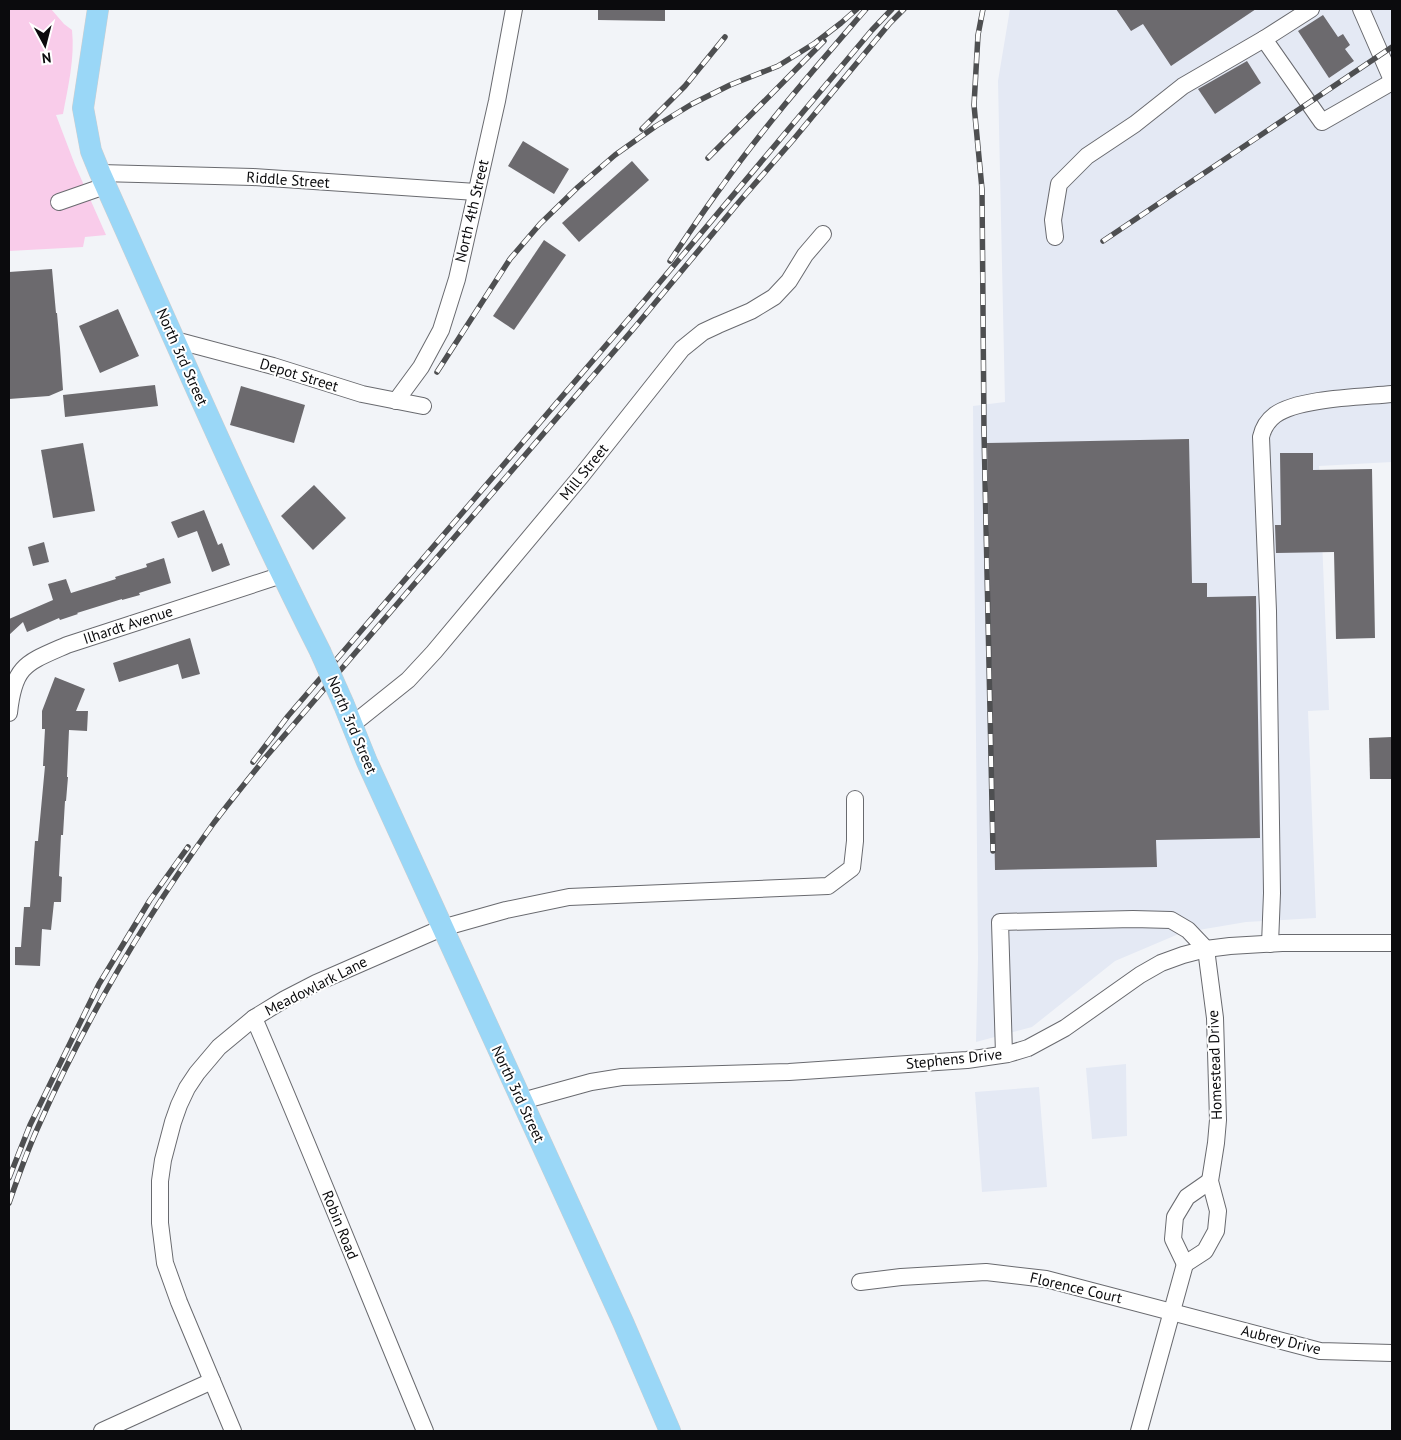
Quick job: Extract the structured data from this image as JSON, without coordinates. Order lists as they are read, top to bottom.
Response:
{
  "streets": {
    "main road": ["North 3rd Street"],
    "street": [
      "Riddle Street",
      "North 4th Street",
      "Depot Street",
      "Mill Street",
      "Ilhardt Avenue",
      "Meadowlark Lane",
      "Stephens Drive",
      "Homestead Drive",
      "Robin Road",
      "Florence Court",
      "Aubrey Drive"
    ]
  },
  "crossings": [
    ["Riddle Street", "North 4th Street"],
    ["Riddle Street", "North 3rd Street"],
    ["North 4th Street", "Depot Street"],
    ["North 3rd Street", "Depot Street"],
    ["North 3rd Street", "Mill Street"],
    ["North 3rd Street", "Ilhardt Avenue"],
    ["North 3rd Street", "Meadowlark Lane"],
    ["North 3rd Street", "Stephens Drive"],
    ["Meadowlark Lane", "Robin Road"],
    ["Stephens Drive", "Homestead Drive"],
    ["Florence Court", "Aubrey Drive"]
  ],
  "north": "bottom"
}
